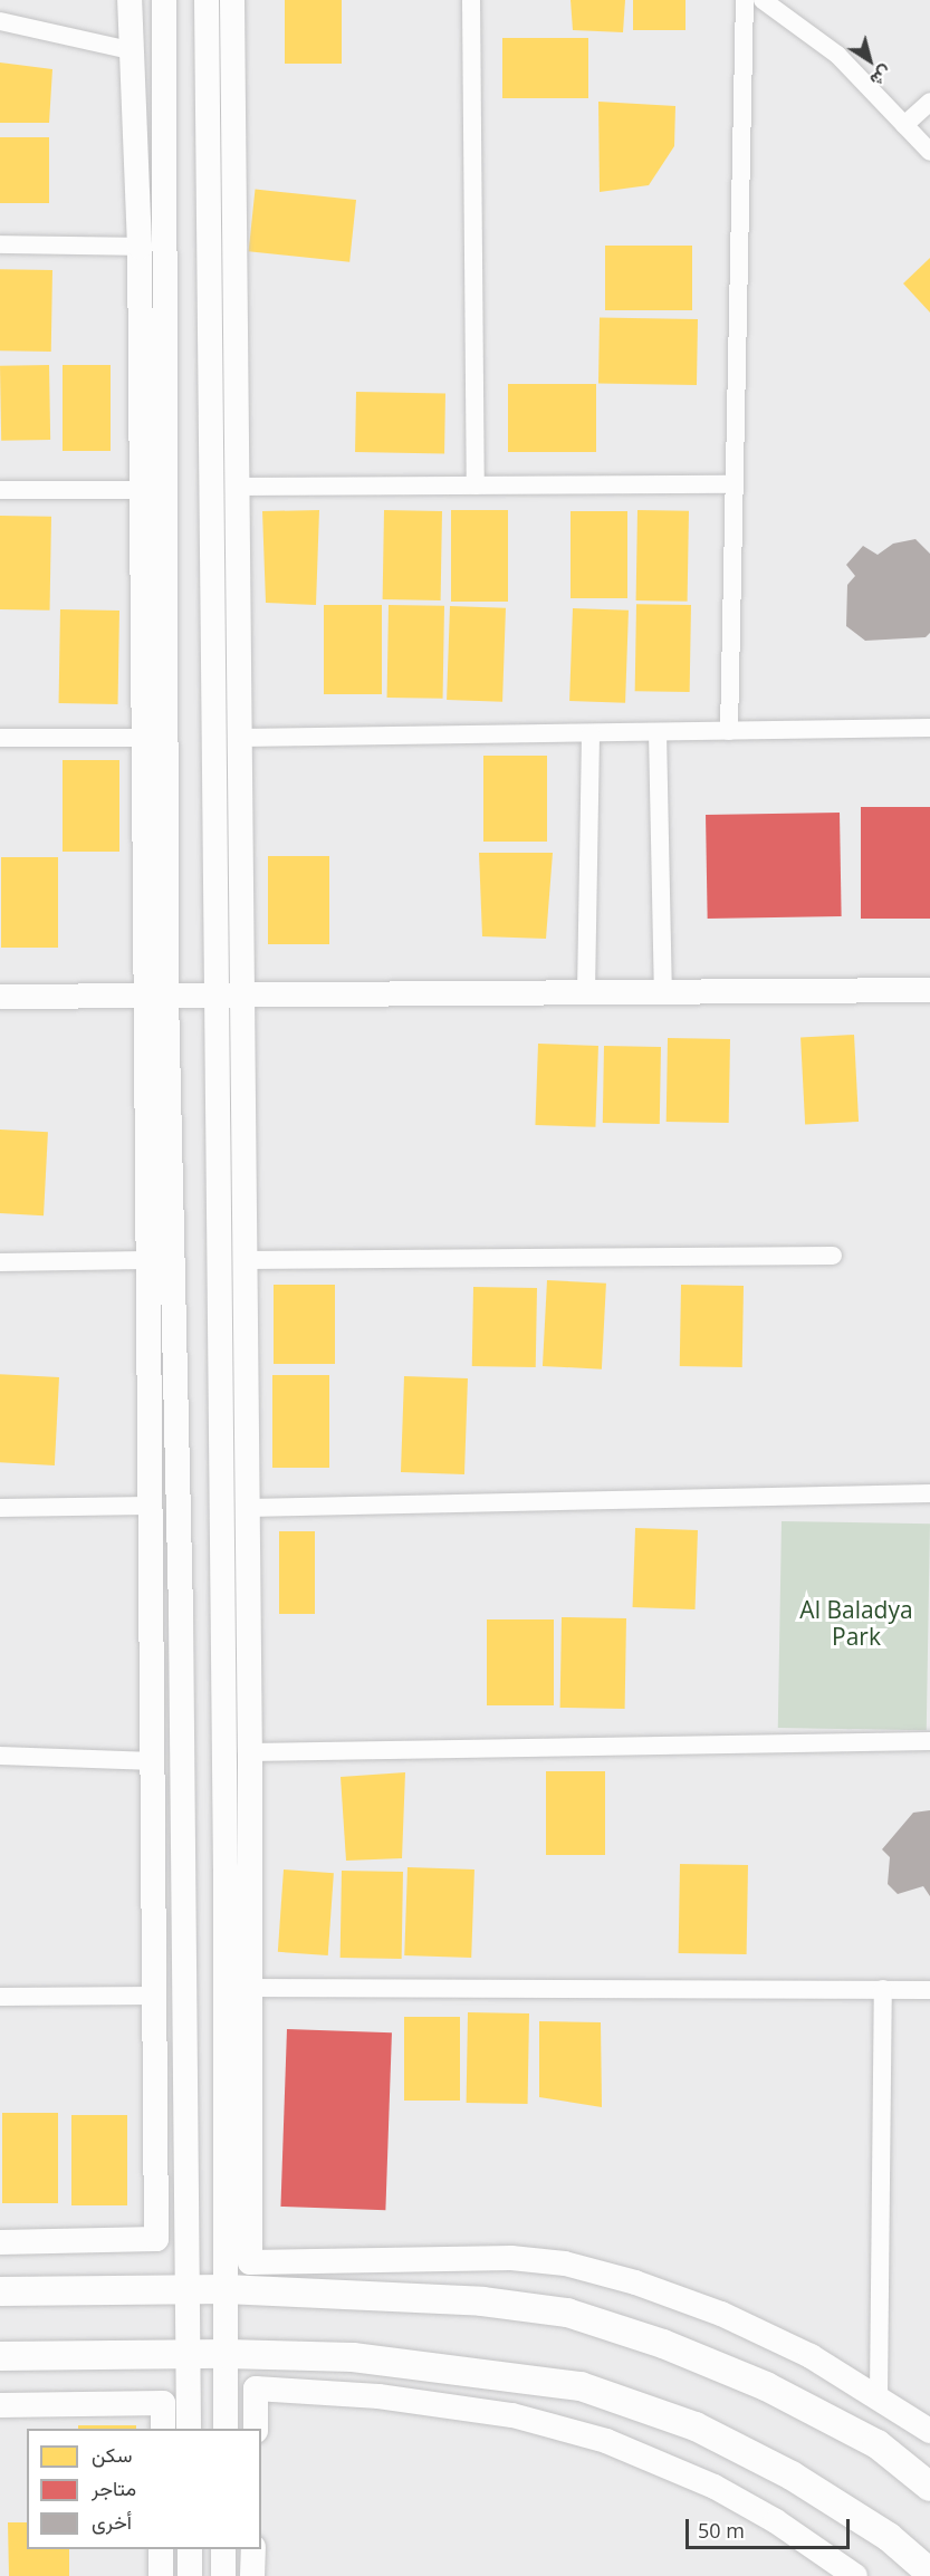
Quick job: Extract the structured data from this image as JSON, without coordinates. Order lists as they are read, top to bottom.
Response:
{
  "parks": ["Al Baladya Park"],
  "legend": ["سكن", "متاجر", "أخرى"],
  "scale_bar": "50 m",
  "north": "bottom right"
}
